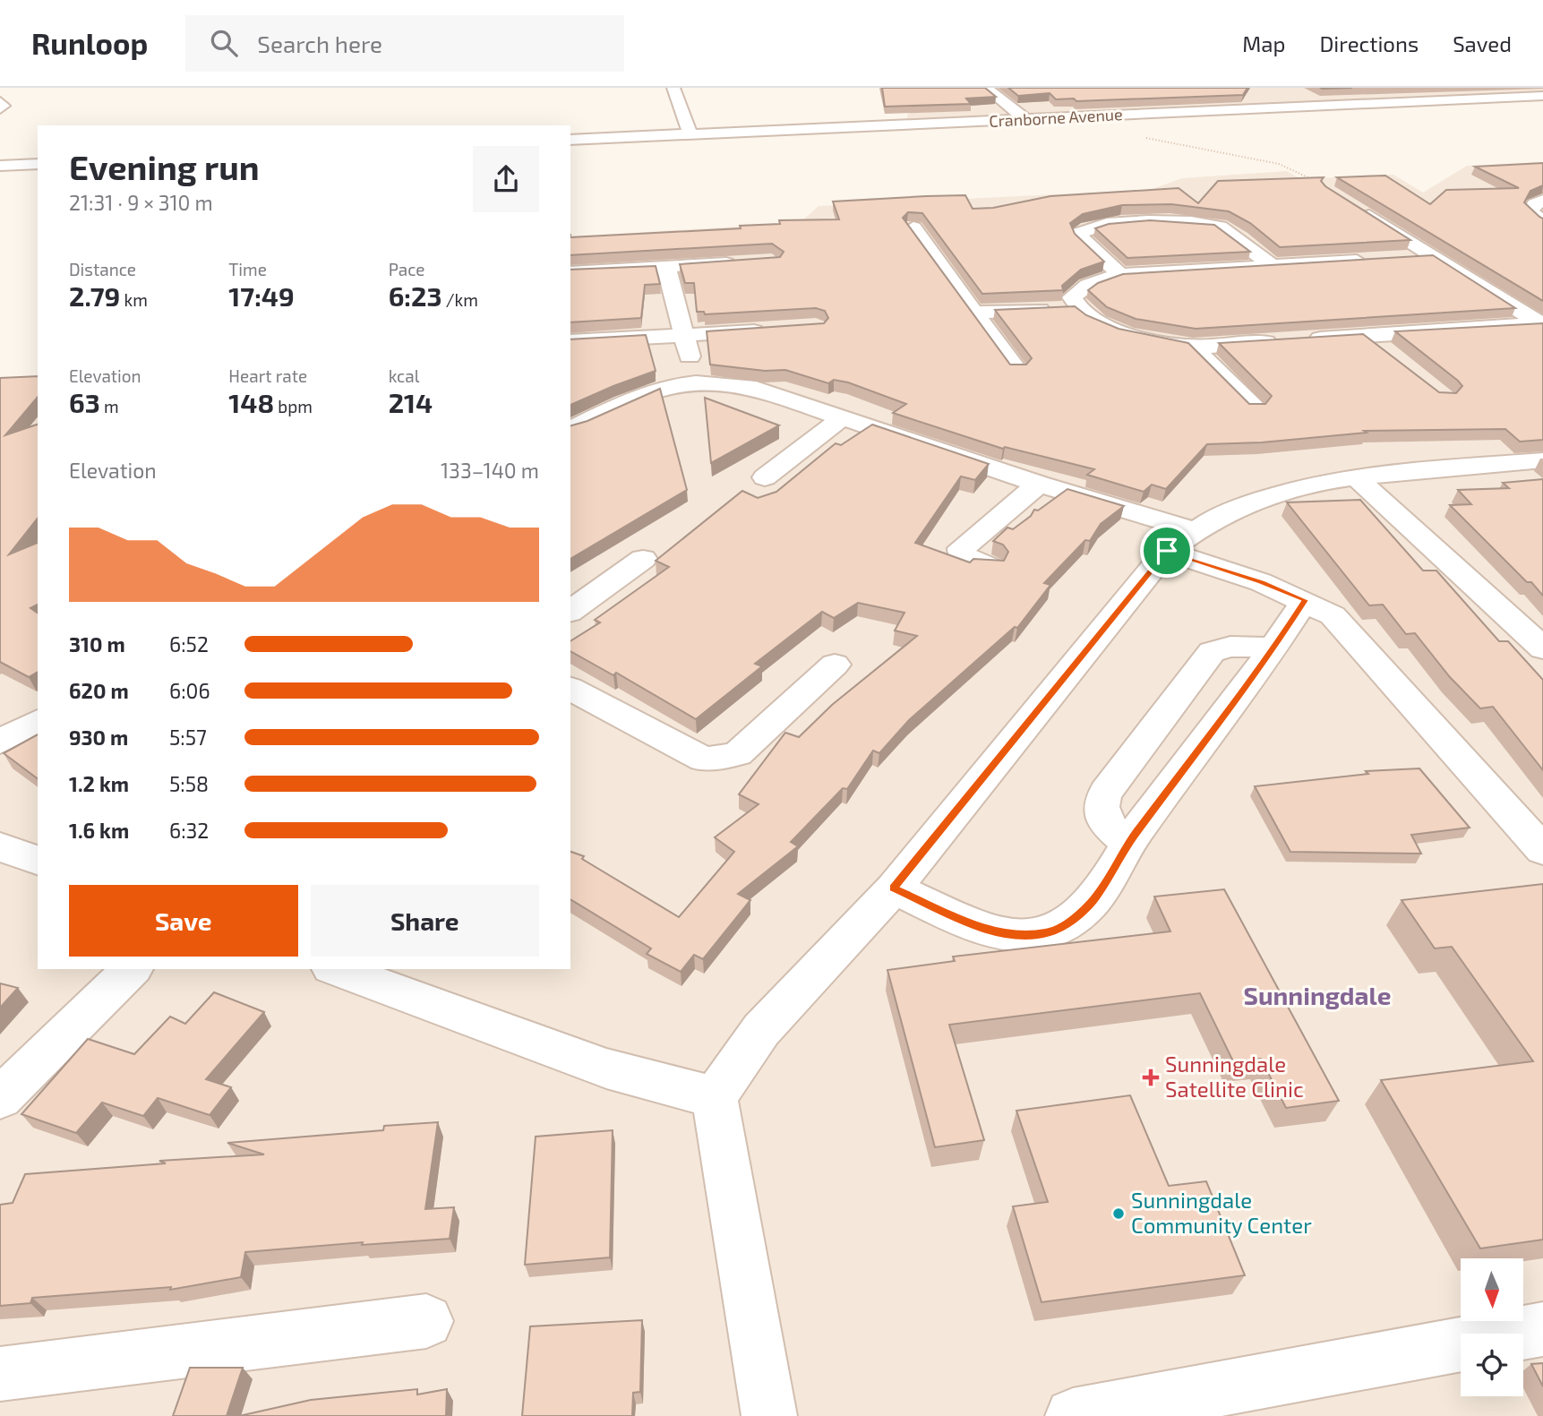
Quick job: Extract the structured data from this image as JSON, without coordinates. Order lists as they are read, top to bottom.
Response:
{
  "streets": {
    "street": ["Cranborne Avenue"]
  },
  "districts": ["Sunningdale"],
  "places": {
    "health": ["Sunningdale Satellite Clinic"],
    "other": ["Sunningdale Community Center"]
  },
  "north": "bottom",
  "page": {
    "header": "Runloop",
    "search": "Search here",
    "nav": ["Map", "Directions", "Saved"],
    "heading": ["Evening run", "21:31 · 9 × 310 m"],
    "stats": [
      ["Distance", "2.79 km"],
      ["Time", "17:49"],
      ["Pace", "6:23 /km"],
      ["Elevation", "63 m"],
      ["Heart rate", "148 bpm"],
      ["kcal", "214"]
    ],
    "chart": ["Elevation", "133–140 m"],
    "list": [
      {
        "name": "310 m",
        "note": "6:52"
      },
      {
        "name": "620 m",
        "note": "6:06"
      },
      {
        "name": "930 m",
        "note": "5:57"
      },
      {
        "name": "1.2 km",
        "note": "5:58"
      },
      {
        "name": "1.6 km",
        "note": "6:32"
      }
    ],
    "buttons": ["Save", "Share"]
  }
}
